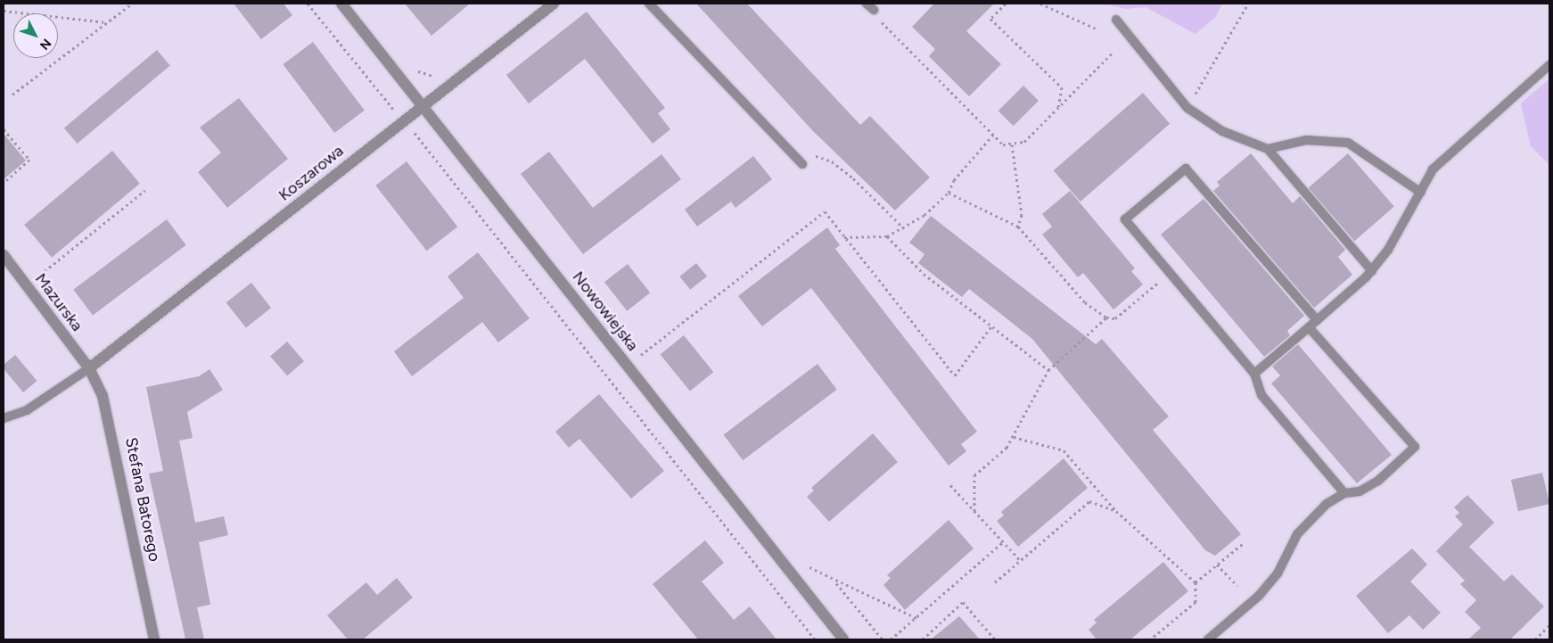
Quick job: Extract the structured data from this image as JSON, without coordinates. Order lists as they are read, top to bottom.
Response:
{
  "streets": {
    "street": [
      "Koszarowa",
      "Mazurska",
      "Nowowiejska",
      "Stefana Batorego"
    ]
  },
  "crossings": [
    ["Koszarowa", "Mazurska"],
    ["Koszarowa", "Nowowiejska"],
    ["Koszarowa", "Stefana Batorego"],
    ["Mazurska", "Stefana Batorego"]
  ],
  "north": "bottom right"
}
